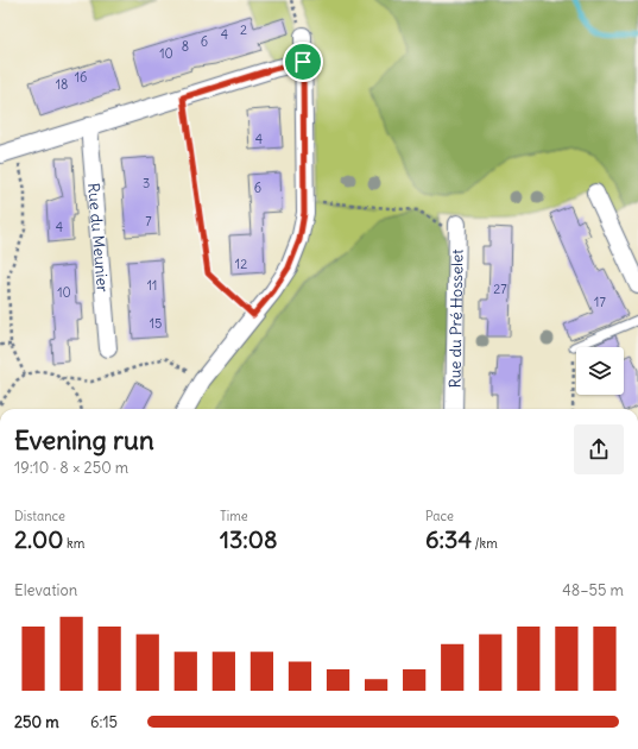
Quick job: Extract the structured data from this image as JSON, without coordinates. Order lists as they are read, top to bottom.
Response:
{
  "streets": {
    "street": ["Rue du Meunier", "Rue du Pré Hosselet"]
  },
  "house_numbers": [
    "2",
    "4",
    "6",
    "8",
    "10",
    "16",
    "18",
    "4",
    "3",
    "6",
    "7",
    "4",
    "12",
    "11",
    "27",
    "10",
    "17",
    "15"
  ],
  "page": {
    "heading": ["Evening run", "19:10 · 8 × 250 m"],
    "stats": [
      ["Distance", "2.00 km"],
      ["Time", "13:08"],
      ["Pace", "6:34 /km"]
    ],
    "chart": ["Elevation", "48–55 m"],
    "list": [
      {
        "name": "250 m",
        "note": "6:15"
      }
    ]
  }
}
